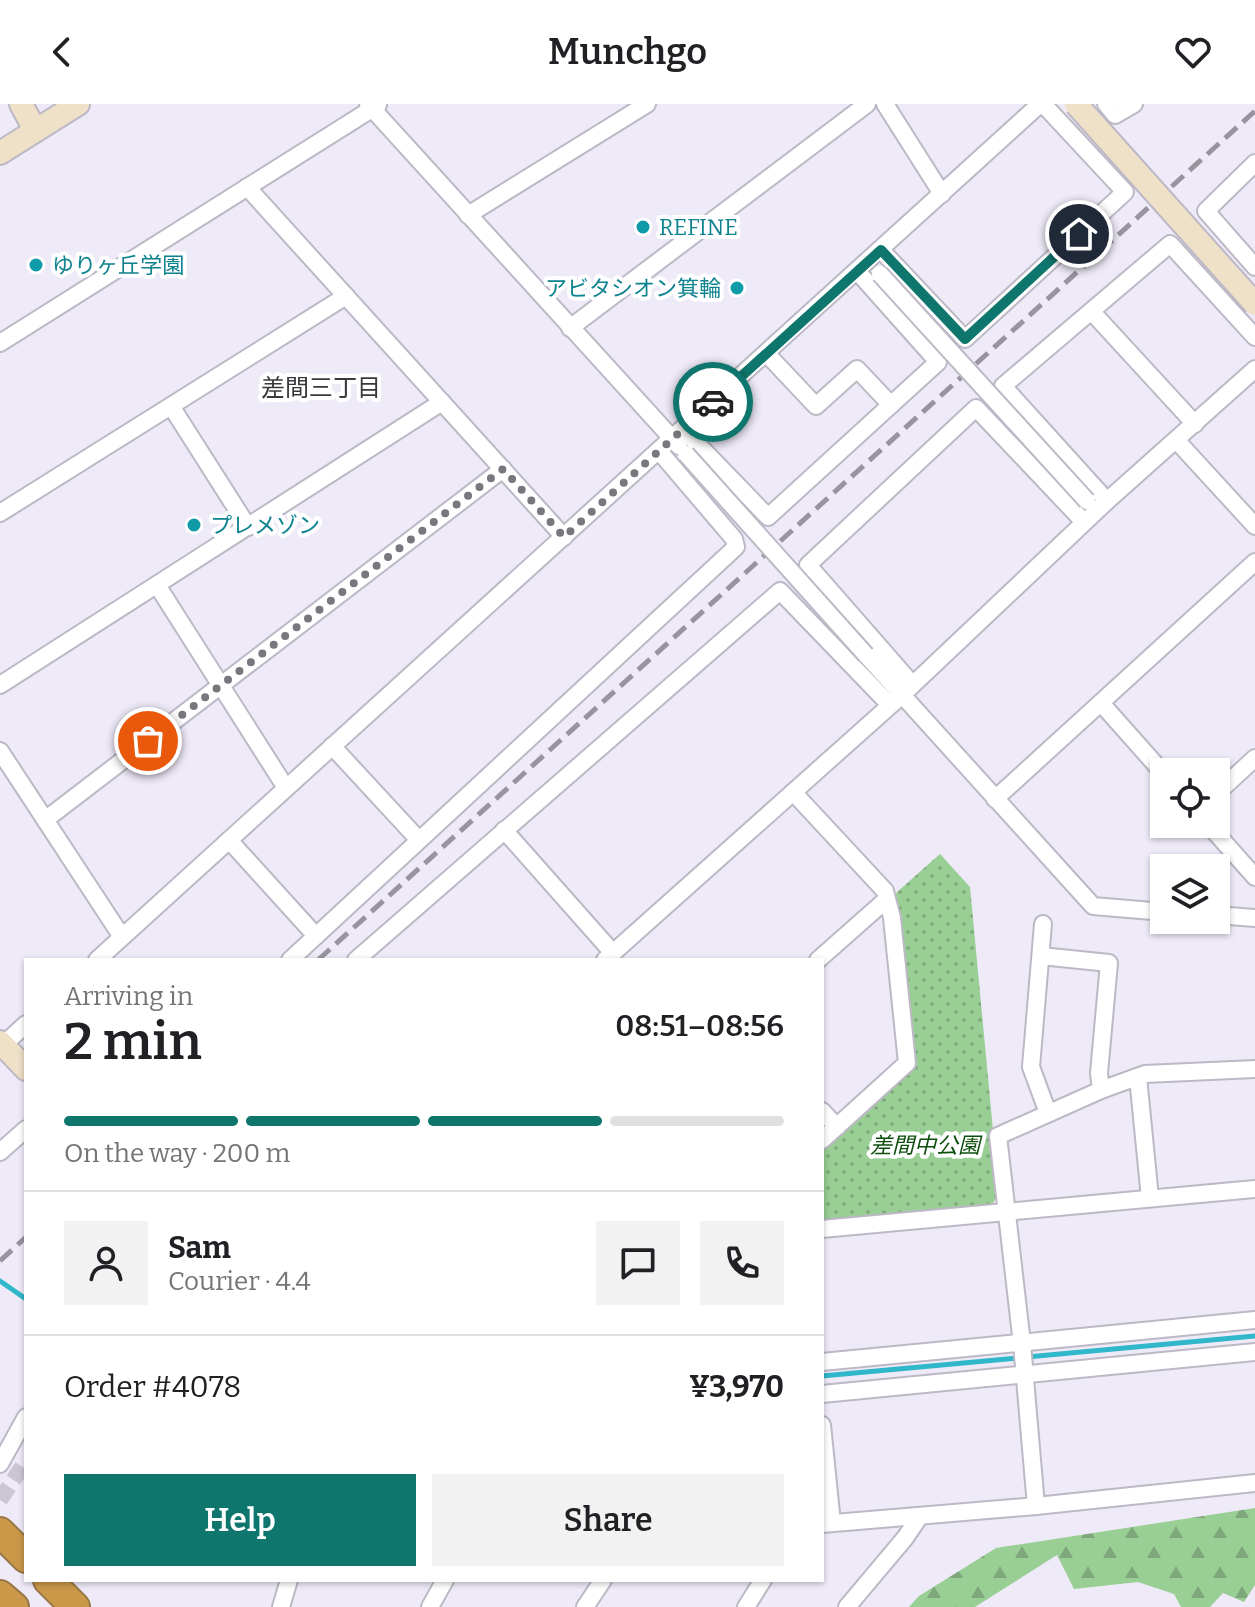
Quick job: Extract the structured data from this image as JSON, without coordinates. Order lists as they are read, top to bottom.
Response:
{
  "districts": ["差間三丁目"],
  "parks": ["差間中公園"],
  "places": [
    "REFINE",
    "ゆりヶ丘学園",
    "アビタシオン箕輪",
    "プレメゾン"
  ],
  "page": {
    "header": "Munchgo",
    "heading": ["2 min", "Arriving in", "08:51–08:56"],
    "panel": [
      "Sam",
      "Courier · 4.4",
      "Order #4078",
      "¥3,970"
    ],
    "bar": "On the way · 200 m",
    "buttons": ["Help", "Share"]
  }
}
